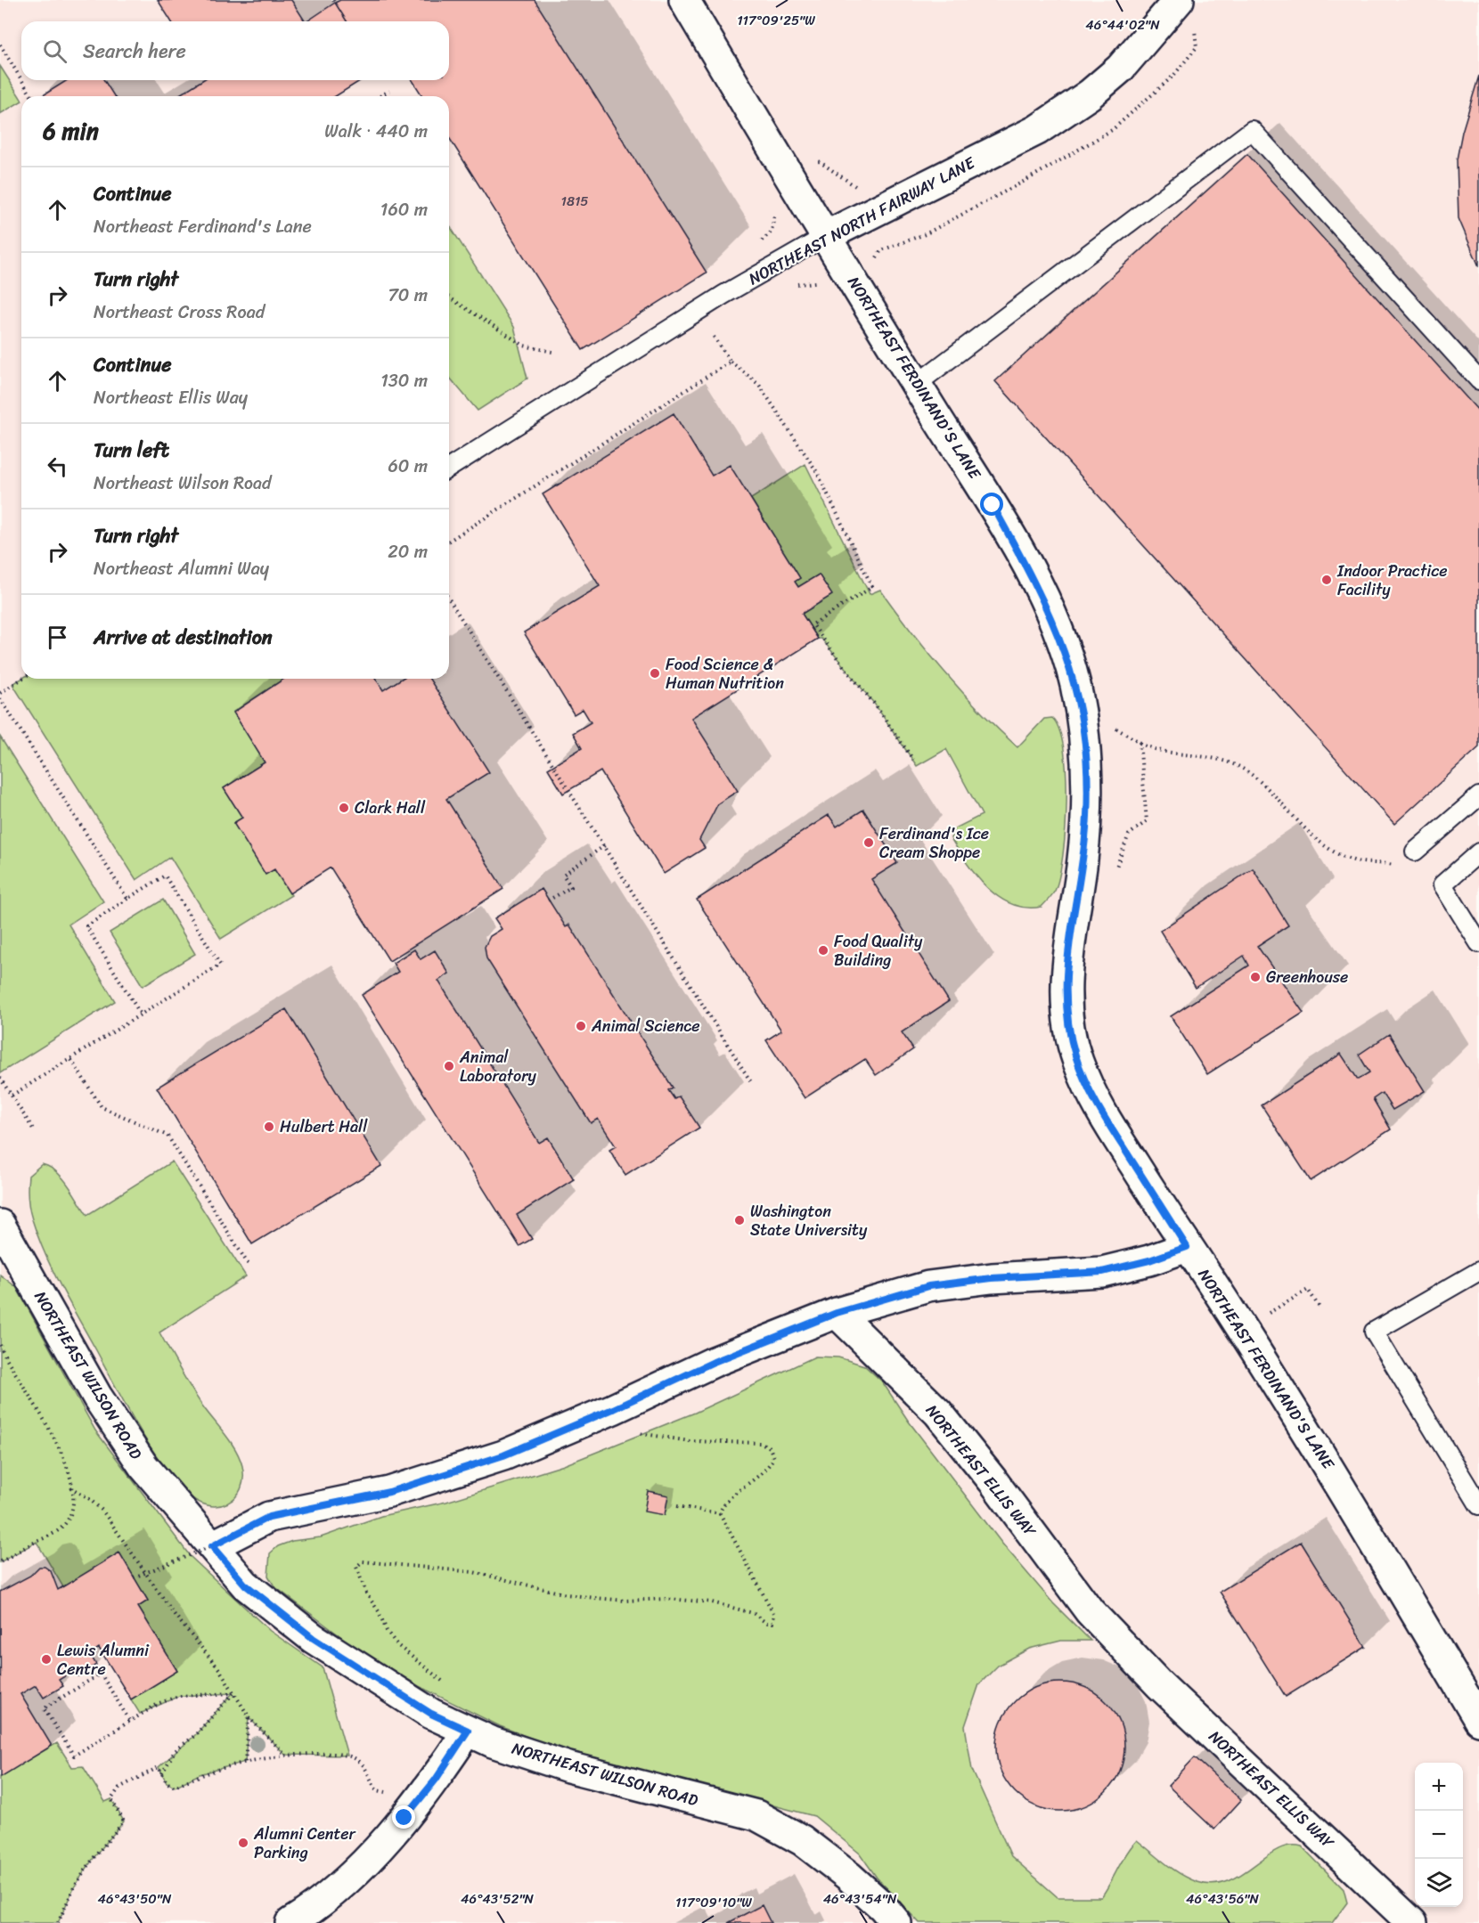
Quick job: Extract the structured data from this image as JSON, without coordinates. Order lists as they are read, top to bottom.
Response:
{
  "streets": {
    "street": [
      "NORTHEAST NORTH FAIRWAY LANE",
      "NORTHEAST FERDINAND'S LANE",
      "NORTHEAST WILSON ROAD",
      "NORTHEAST ELLIS WAY"
    ]
  },
  "crossings": [
    ["NORTHEAST NORTH FAIRWAY LANE", "NORTHEAST FERDINAND'S LANE"]
  ],
  "places": [
    "Indoor Practice Facility",
    "Food Science & Human Nutrition",
    "Clark Hall",
    "Ferdinand's Ice Cream Shoppe",
    "Food Quality Building",
    "Greenhouse",
    "Animal Science",
    "Animal Laboratory",
    "Hulbert Hall",
    "Washington State University",
    "Lewis Alumni Centre",
    "Alumni Center Parking"
  ],
  "house_numbers": ["1815"],
  "page": {
    "search": "Search here",
    "heading": ["6 min", "Walk · 440 m"],
    "list": [
      ["Continue", "Northeast Ferdinand's Lane", "160 m"],
      ["Turn right", "Northeast Cross Road", "70 m"],
      ["Continue", "Northeast Ellis Way", "130 m"],
      ["Turn left", "Northeast Wilson Road", "60 m"],
      ["Turn right", "Northeast Alumni Way", "20 m"],
      "Arrive at destination"
    ],
    "map_buttons": ["+", "−"]
  },
  "coordinates": [
    "117°09'25\"W",
    "46°44'02\"N",
    "46°43'50\"N",
    "46°43'52\"N",
    "46°43'54\"N",
    "46°43'56\"N",
    "117°09'10\"W"
  ]
}
